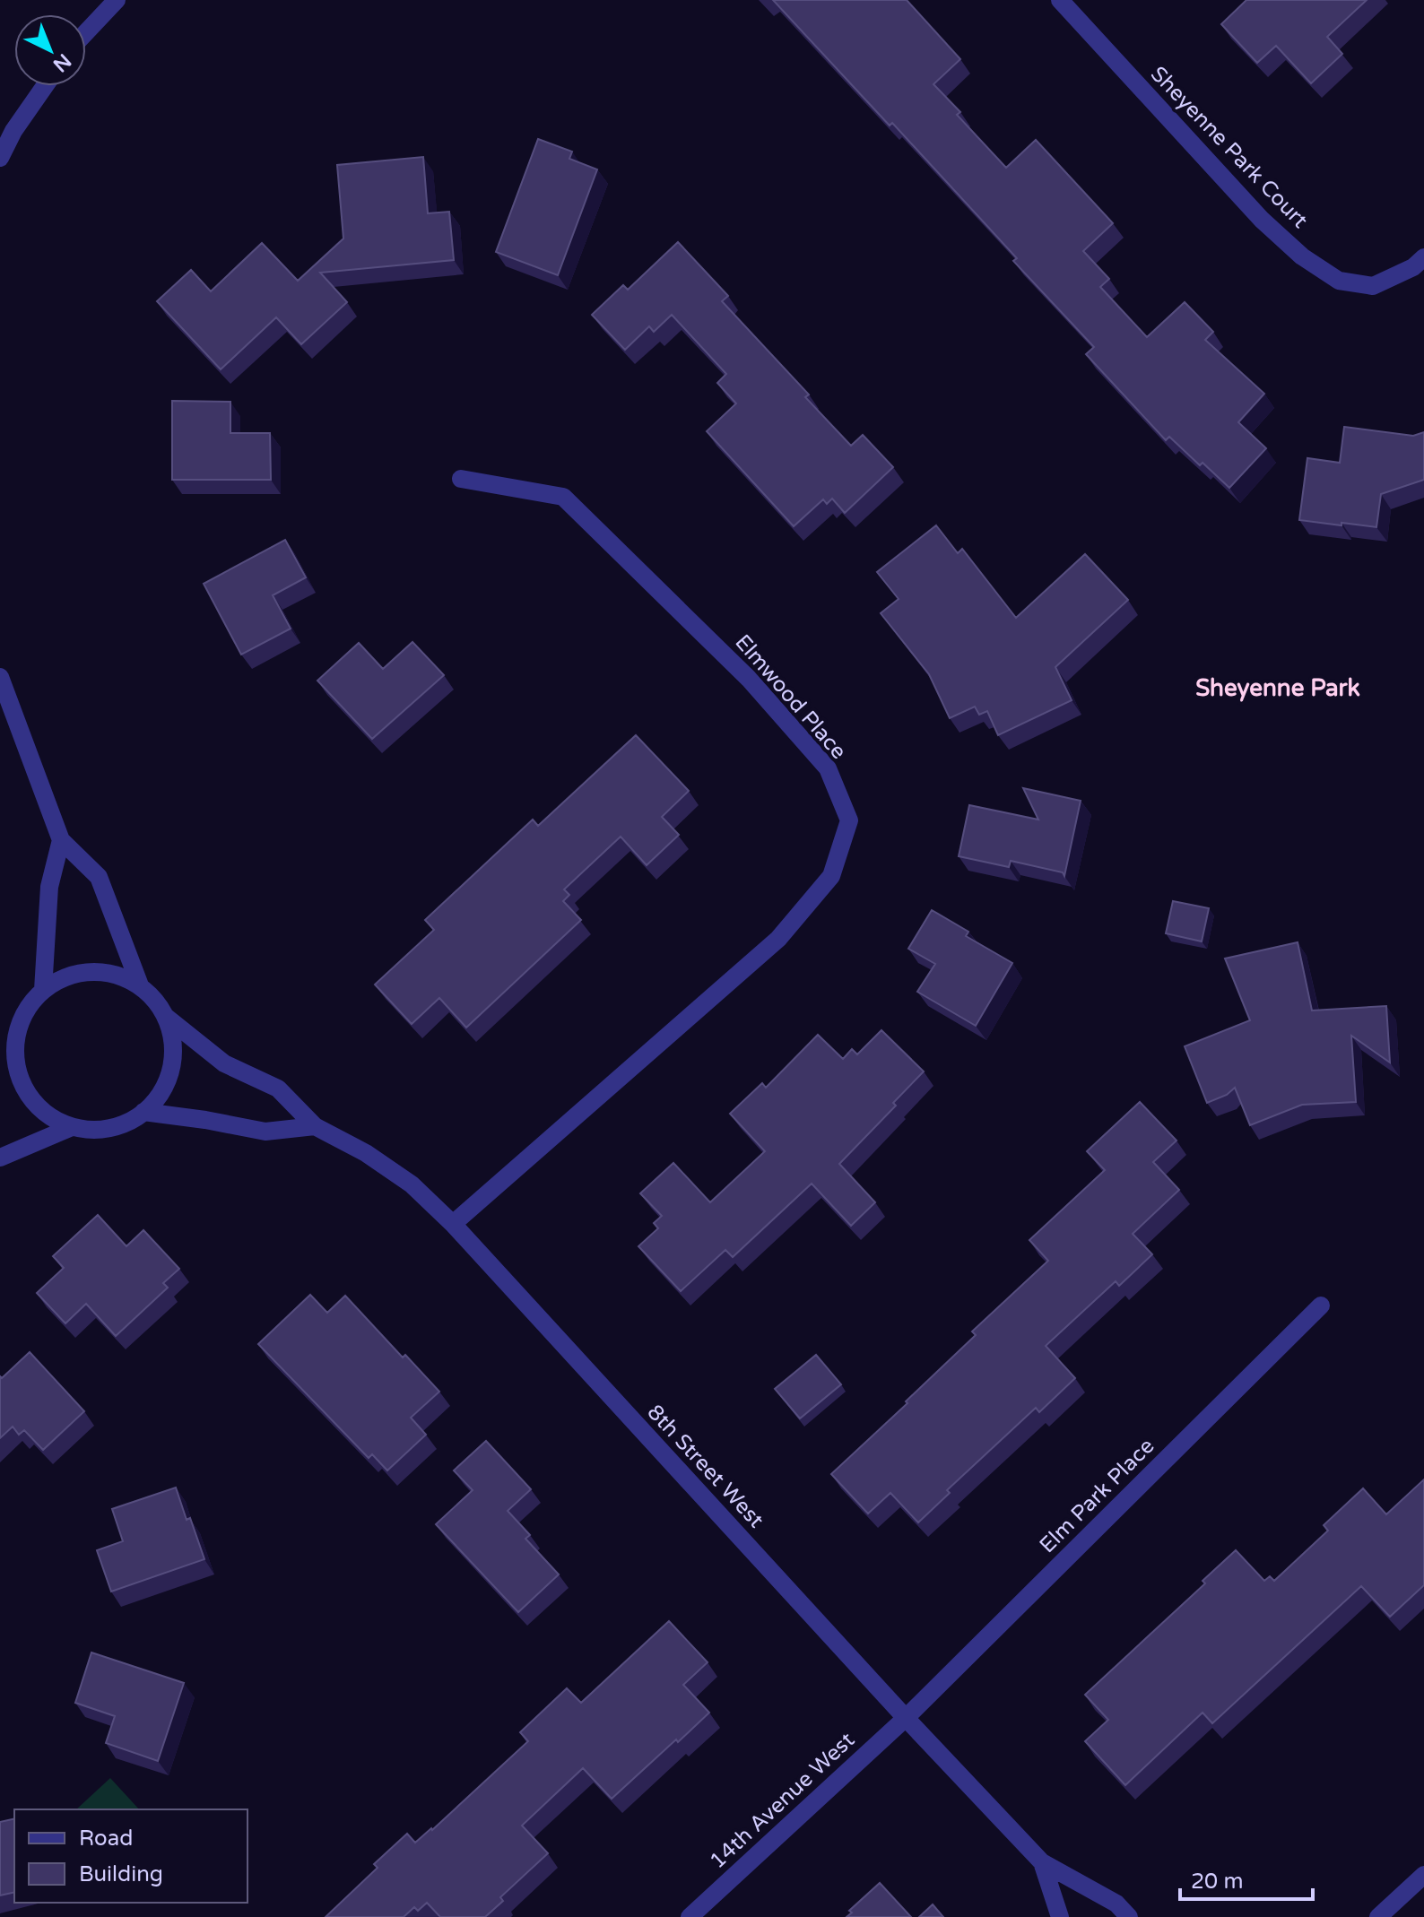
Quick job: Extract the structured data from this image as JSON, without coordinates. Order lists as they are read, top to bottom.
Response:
{
  "streets": {
    "street": [
      "Sheyenne Park Court",
      "Elmwood Place",
      "8th Street West",
      "Elm Park Place",
      "14th Avenue West"
    ]
  },
  "crossings": [
    ["Elmwood Place", "8th Street West"],
    ["8th Street West", "Elm Park Place"],
    ["8th Street West", "14th Avenue West"],
    ["Elm Park Place", "14th Avenue West"]
  ],
  "districts": ["Sheyenne Park"],
  "legend": ["Road", "Building"],
  "scale_bar": "20 m",
  "north": "bottom right"
}
